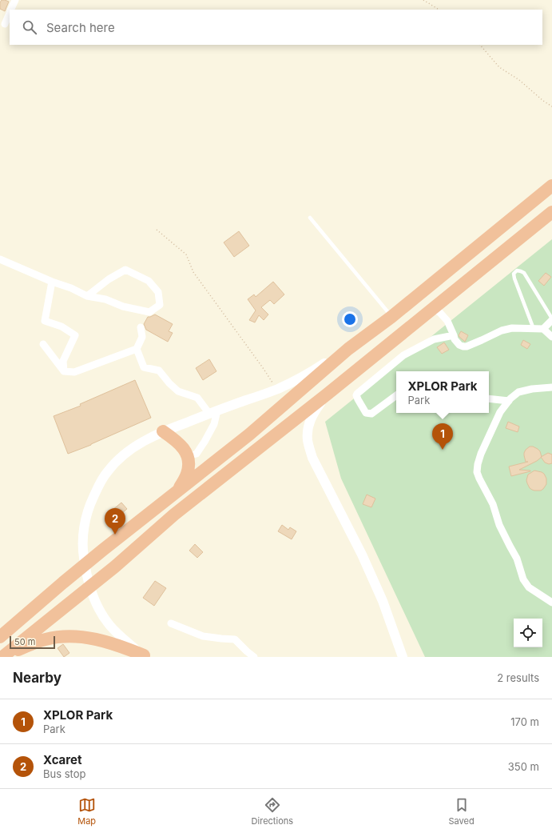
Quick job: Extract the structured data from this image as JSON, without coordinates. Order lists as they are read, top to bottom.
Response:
{
  "scale_bar": "50 m",
  "page": {
    "search": "Search here",
    "popup": ["XPLOR Park", "Park"],
    "pins": ["1", "2"],
    "scale": "50 m",
    "heading": ["Nearby", "2 results"],
    "list": [
      {
        "mark": "1",
        "name": "XPLOR Park",
        "note": "Park",
        "value": "170 m"
      },
      {
        "mark": "2",
        "name": "Xcaret",
        "note": "Bus stop",
        "value": "350 m"
      }
    ],
    "nav": ["Map", "Directions", "Saved"]
  }
}
